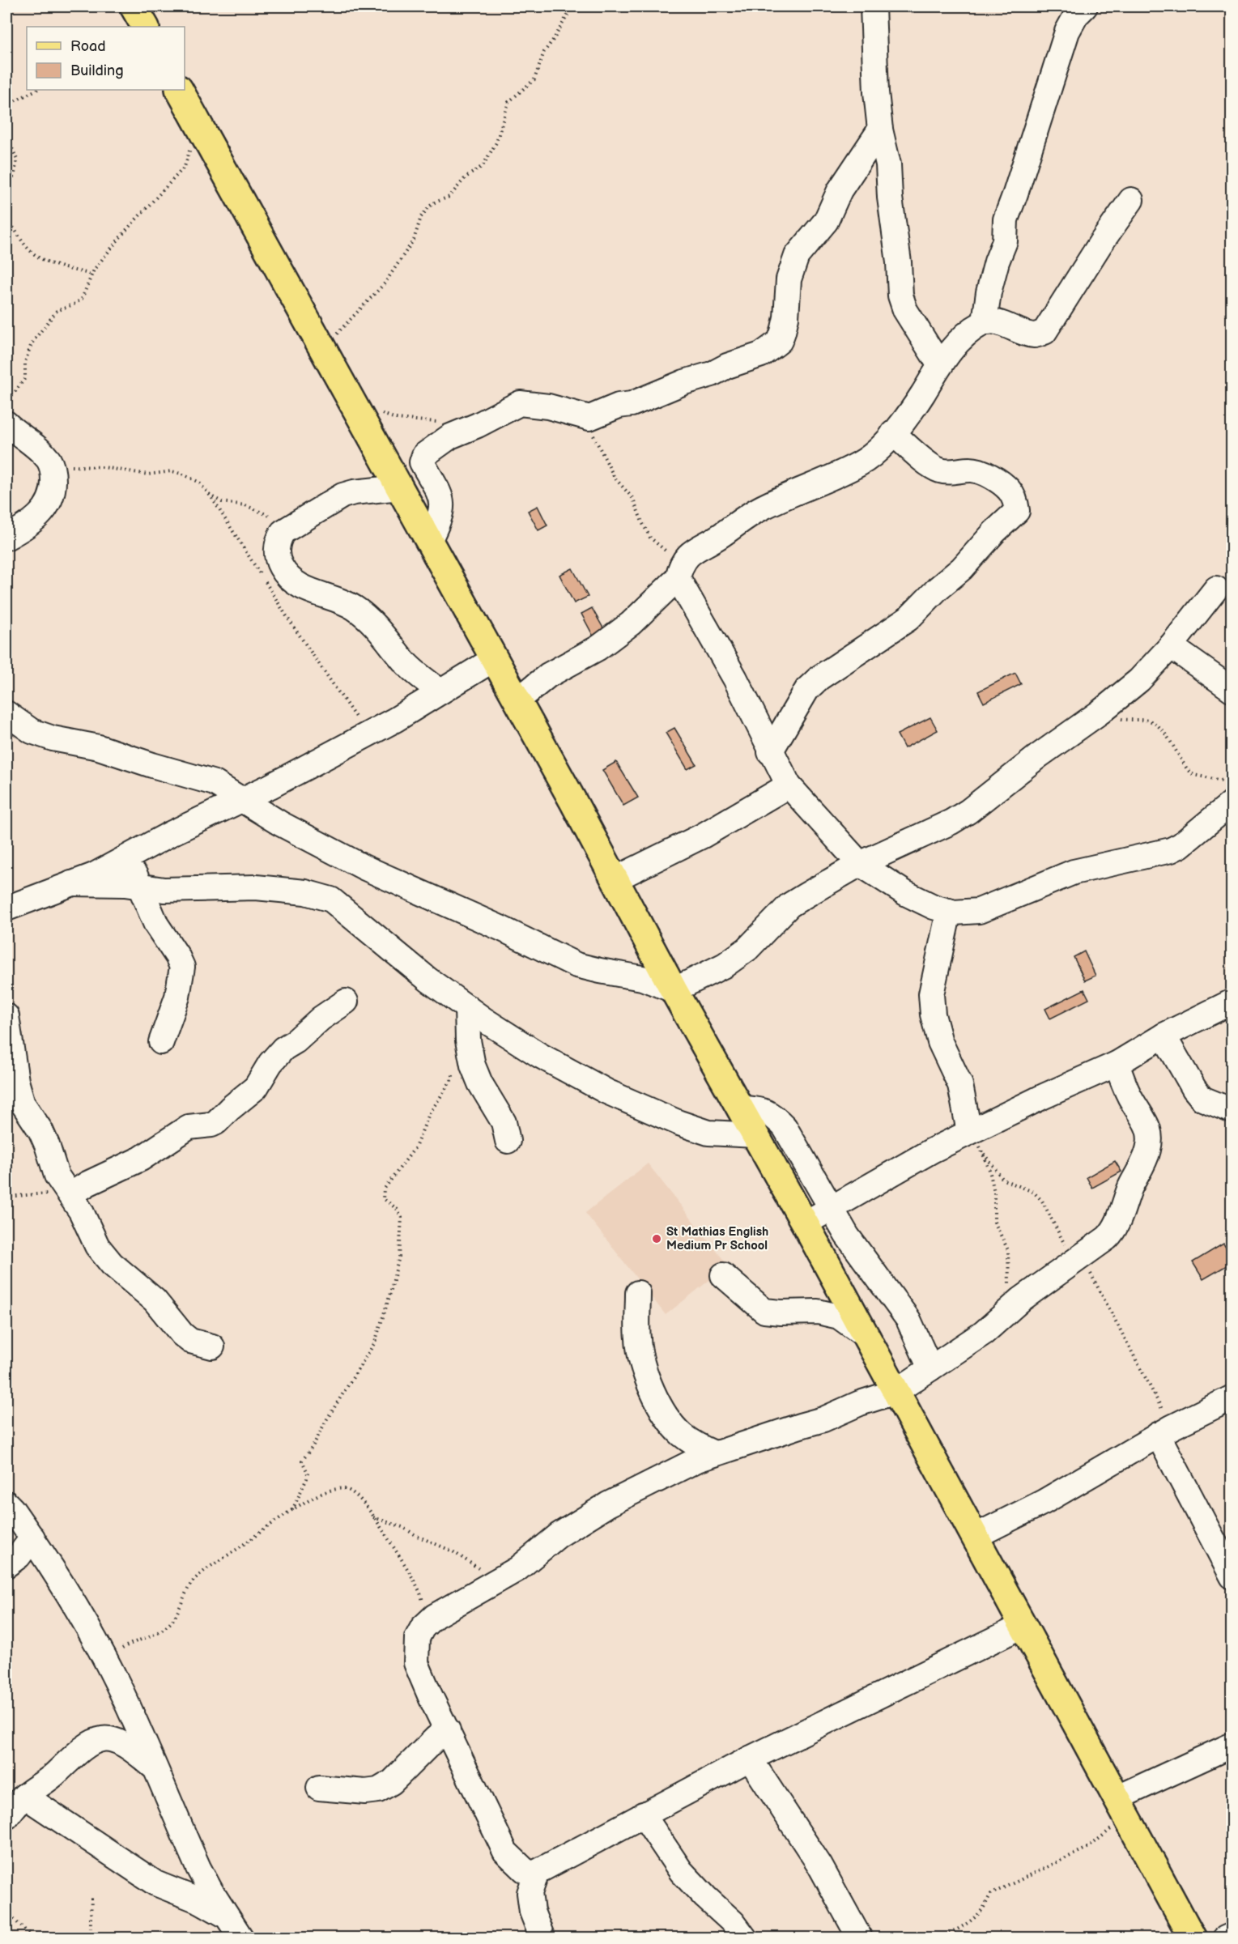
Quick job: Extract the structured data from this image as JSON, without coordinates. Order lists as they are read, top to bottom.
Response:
{
  "places": ["St Mathias English Medium Pr School"],
  "legend": ["Road", "Building"]
}
